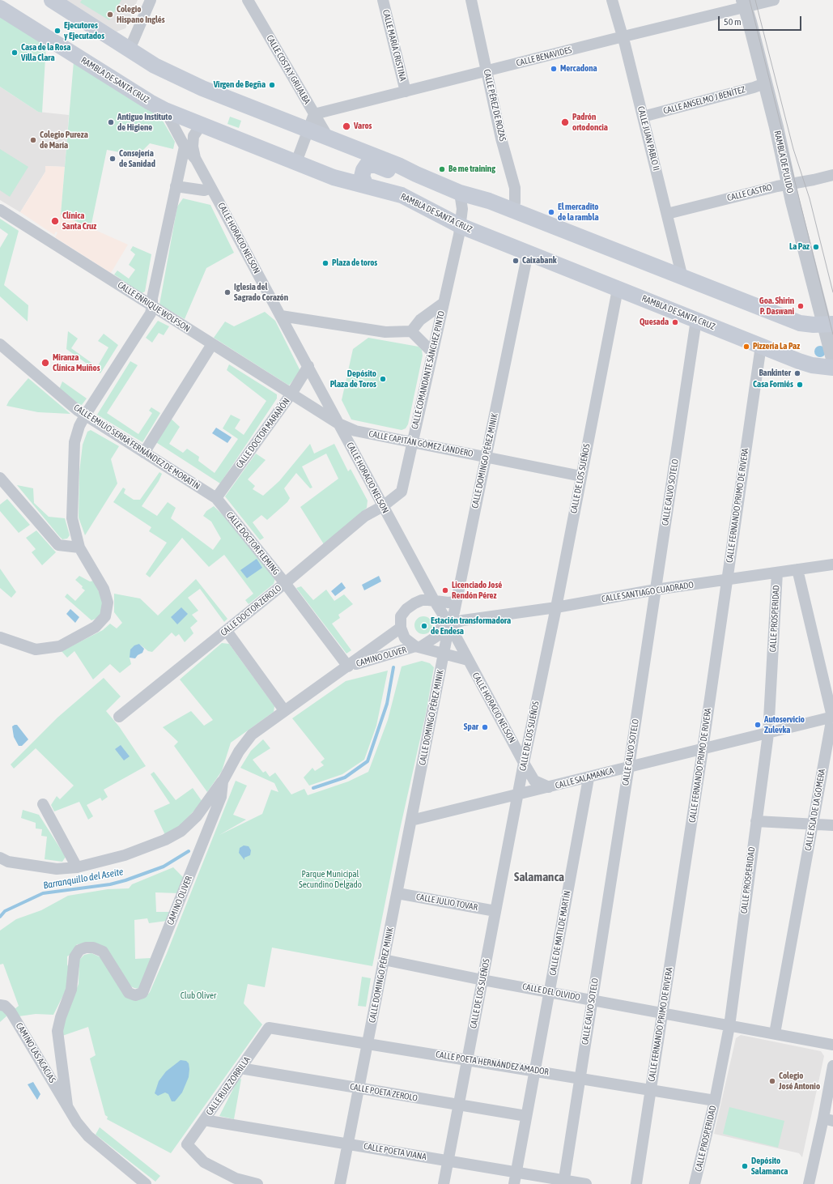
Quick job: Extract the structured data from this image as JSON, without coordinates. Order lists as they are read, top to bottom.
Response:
{
  "streets": {
    "main road": ["RAMBLA DE SANTA CRUZ"],
    "street": [
      "CALLE MARÍA CRISTINA",
      "CALLE BENAVIDES",
      "CALLE COSTA Y GRIJALBA",
      "CALLE ANSELMO J BENÍTEZ",
      "CALLE PÉREZ DE ROZAS",
      "CALLE JUAN PABLO II",
      "RAMBLA DE PULIDO",
      "CALLE CASTRO",
      "CALLE HORACIO NELSON",
      "CALLE ENRIQUE WOLFSON",
      "CALLE COMANDANTE SÁNCHEZ PINTO",
      "CALLE DOCTOR MARAÑÓN",
      "CALLE CAPITÁN GÓMEZ LANDERO",
      "CALLE EMILIO SERRA FERNÁNDEZ DE MORATÍN",
      "CALLE DOMINGO PÉREZ MINIK",
      "CALLE DE LOS SUEÑOS",
      "CALLE CALVO SOTELO",
      "CALLE FERNANDO PRIMO DE RIVERA",
      "CALLE DOCTOR FLEMING",
      "CALLE SANTIAGO CUADRADO",
      "CALLE DOCTOR ZEROLO",
      "CALLE PROSPERIDAD",
      "CAMINO OLIVER",
      "CALLE SALAMANCA",
      "CALLE ISLA DE LA GOMERA",
      "CALLE JULIO TOVAR",
      "CALLE DE MATILDE MARTÍN",
      "CALLE DEL OLVIDO",
      "CAMINO LAS ACACIAS",
      "CALLE POETA HERNÁNDEZ AMADOR",
      "CALLE RUIZ ZORRILLA",
      "CALLE POETA ZEROLO",
      "CALLE POETA VIANA"
    ]
  },
  "crossings": [
    ["CALLE MARÍA CRISTINA", "CALLE BENAVIDES"],
    ["CALLE BENAVIDES", "CALLE COSTA Y GRIJALBA"],
    ["CALLE BENAVIDES", "CALLE PÉREZ DE ROZAS"],
    ["CALLE BENAVIDES", "CALLE JUAN PABLO II"],
    ["CALLE BENAVIDES", "RAMBLA DE PULIDO"],
    ["RAMBLA DE SANTA CRUZ", "CALLE COMANDANTE SÁNCHEZ PINTO"],
    ["RAMBLA DE SANTA CRUZ", "CALLE DOMINGO PÉREZ MINIK"],
    ["RAMBLA DE SANTA CRUZ", "CALLE DE LOS SUEÑOS"],
    ["RAMBLA DE SANTA CRUZ", "CALLE CALVO SOTELO"],
    ["RAMBLA DE SANTA CRUZ", "CALLE FERNANDO PRIMO DE RIVERA"],
    ["CALLE ANSELMO J BENÍTEZ", "CALLE JUAN PABLO II"],
    ["CALLE ANSELMO J BENÍTEZ", "RAMBLA DE PULIDO"],
    ["CALLE JUAN PABLO II", "CALLE CASTRO"],
    ["RAMBLA DE PULIDO", "CALLE CASTRO"],
    ["CALLE HORACIO NELSON", "CALLE ENRIQUE WOLFSON"],
    ["CALLE HORACIO NELSON", "CALLE COMANDANTE SÁNCHEZ PINTO"],
    ["CALLE HORACIO NELSON", "CALLE DOCTOR MARAÑÓN"],
    ["CALLE HORACIO NELSON", "CALLE CAPITÁN GÓMEZ LANDERO"],
    ["CALLE HORACIO NELSON", "CALLE DOMINGO PÉREZ MINIK"],
    ["CALLE HORACIO NELSON", "CALLE DE LOS SUEÑOS"],
    ["CALLE HORACIO NELSON", "CALLE SANTIAGO CUADRADO"],
    ["CALLE HORACIO NELSON", "CALLE DOCTOR ZEROLO"],
    ["CALLE HORACIO NELSON", "CAMINO OLIVER"],
    ["CALLE HORACIO NELSON", "CALLE SALAMANCA"],
    ["CALLE ENRIQUE WOLFSON", "CALLE DOCTOR MARAÑÓN"],
    ["CALLE ENRIQUE WOLFSON", "CALLE CAPITÁN GÓMEZ LANDERO"],
    ["CALLE COMANDANTE SÁNCHEZ PINTO", "CALLE CAPITÁN GÓMEZ LANDERO"],
    ["CALLE COMANDANTE SÁNCHEZ PINTO", "CALLE DOCTOR ZEROLO"],
    ["CALLE DOCTOR MARAÑÓN", "CALLE EMILIO SERRA FERNÁNDEZ DE MORATÍN"],
    ["CALLE DOCTOR MARAÑÓN", "CALLE DOCTOR FLEMING"],
    ["CALLE CAPITÁN GÓMEZ LANDERO", "CALLE DOMINGO PÉREZ MINIK"],
    ["CALLE CAPITÁN GÓMEZ LANDERO", "CALLE DE LOS SUEÑOS"],
    ["CALLE EMILIO SERRA FERNÁNDEZ DE MORATÍN", "CALLE DOCTOR FLEMING"],
    ["CALLE DOMINGO PÉREZ MINIK", "CALLE SANTIAGO CUADRADO"],
    ["CALLE DOMINGO PÉREZ MINIK", "CAMINO OLIVER"],
    ["CALLE DOMINGO PÉREZ MINIK", "CALLE SALAMANCA"],
    ["CALLE DOMINGO PÉREZ MINIK", "CALLE JULIO TOVAR"],
    ["CALLE DOMINGO PÉREZ MINIK", "CALLE DEL OLVIDO"],
    ["CALLE DOMINGO PÉREZ MINIK", "CALLE POETA HERNÁNDEZ AMADOR"],
    ["CALLE DOMINGO PÉREZ MINIK", "CALLE POETA ZEROLO"],
    ["CALLE DOMINGO PÉREZ MINIK", "CALLE POETA VIANA"],
    ["CALLE DE LOS SUEÑOS", "CALLE SANTIAGO CUADRADO"],
    ["CALLE DE LOS SUEÑOS", "CALLE SALAMANCA"],
    ["CALLE DE LOS SUEÑOS", "CALLE JULIO TOVAR"],
    ["CALLE DE LOS SUEÑOS", "CALLE DEL OLVIDO"],
    ["CALLE DE LOS SUEÑOS", "CALLE POETA HERNÁNDEZ AMADOR"],
    ["CALLE DE LOS SUEÑOS", "CALLE POETA ZEROLO"],
    ["CALLE DE LOS SUEÑOS", "CALLE POETA VIANA"],
    ["CALLE CALVO SOTELO", "CALLE SANTIAGO CUADRADO"],
    ["CALLE CALVO SOTELO", "CALLE SALAMANCA"],
    ["CALLE CALVO SOTELO", "CALLE DEL OLVIDO"],
    ["CALLE CALVO SOTELO", "CALLE POETA HERNÁNDEZ AMADOR"],
    ["CALLE CALVO SOTELO", "CALLE POETA VIANA"],
    ["CALLE FERNANDO PRIMO DE RIVERA", "CALLE SANTIAGO CUADRADO"],
    ["CALLE FERNANDO PRIMO DE RIVERA", "CALLE SALAMANCA"],
    ["CALLE FERNANDO PRIMO DE RIVERA", "CALLE DEL OLVIDO"],
    ["CALLE FERNANDO PRIMO DE RIVERA", "CALLE POETA HERNÁNDEZ AMADOR"],
    ["CALLE DOCTOR FLEMING", "CALLE DOCTOR ZEROLO"],
    ["CALLE DOCTOR FLEMING", "CAMINO OLIVER"],
    ["CALLE SANTIAGO CUADRADO", "CALLE PROSPERIDAD"],
    ["CALLE SANTIAGO CUADRADO", "CAMINO OLIVER"],
    ["CALLE SANTIAGO CUADRADO", "CALLE ISLA DE LA GOMERA"],
    ["CALLE PROSPERIDAD", "CALLE SALAMANCA"],
    ["CALLE PROSPERIDAD", "CALLE DEL OLVIDO"],
    ["CALLE PROSPERIDAD", "CALLE POETA HERNÁNDEZ AMADOR"],
    ["CAMINO OLIVER", "CAMINO LAS ACACIAS"],
    ["CALLE SALAMANCA", "CALLE ISLA DE LA GOMERA"],
    ["CALLE SALAMANCA", "CALLE DE MATILDE MARTÍN"],
    ["CALLE ISLA DE LA GOMERA", "CALLE DEL OLVIDO"],
    ["CALLE DE MATILDE MARTÍN", "CALLE DEL OLVIDO"],
    ["CALLE DE MATILDE MARTÍN", "CALLE POETA HERNÁNDEZ AMADOR"],
    ["CALLE DE MATILDE MARTÍN", "CALLE POETA ZEROLO"],
    ["CALLE DE MATILDE MARTÍN", "CALLE POETA VIANA"],
    ["CALLE POETA HERNÁNDEZ AMADOR", "CALLE RUIZ ZORRILLA"],
    ["CALLE RUIZ ZORRILLA", "CALLE POETA ZEROLO"],
    ["CALLE RUIZ ZORRILLA", "CALLE POETA VIANA"]
  ],
  "districts": ["Salamanca"],
  "water": ["Barranquillo del Aseite"],
  "parks": ["Parque Municipal Secundino Delgado", "Club Oliver"],
  "places": [
    "Colegio Hispano Inglés",
    "Ejecutores y Ejecutados",
    "Casa de la Rosa Villa Clara",
    "Mercadona",
    "Virgen de Begña",
    "Antiguo Instituto de Higiene",
    "Padrón ortodoncia",
    "Varos",
    "Colegio Pureza de María",
    "Consejería de Sanidad",
    "Be me training",
    "El mercadito de la rambla",
    "Clínica Santa Cruz",
    "La Paz",
    "Caixabank",
    "Plaza de toros",
    "Iglesia del Sagrado Corazón",
    "Goa. Shirin P. Daswani",
    "Quesada",
    "Pizzería La Paz",
    "Miranza Clínica Muiños",
    "Bankinter",
    "Depósito Plaza de Toros",
    "Casa Forniés",
    "Licenciado José Rendón Pérez",
    "Estación transformadora de Endesa",
    "Autoservicio Zulevka",
    "Spar",
    "Colegio José Antonio",
    "Depósito Salamanca"
  ],
  "scale_bar": "50 m"
}
